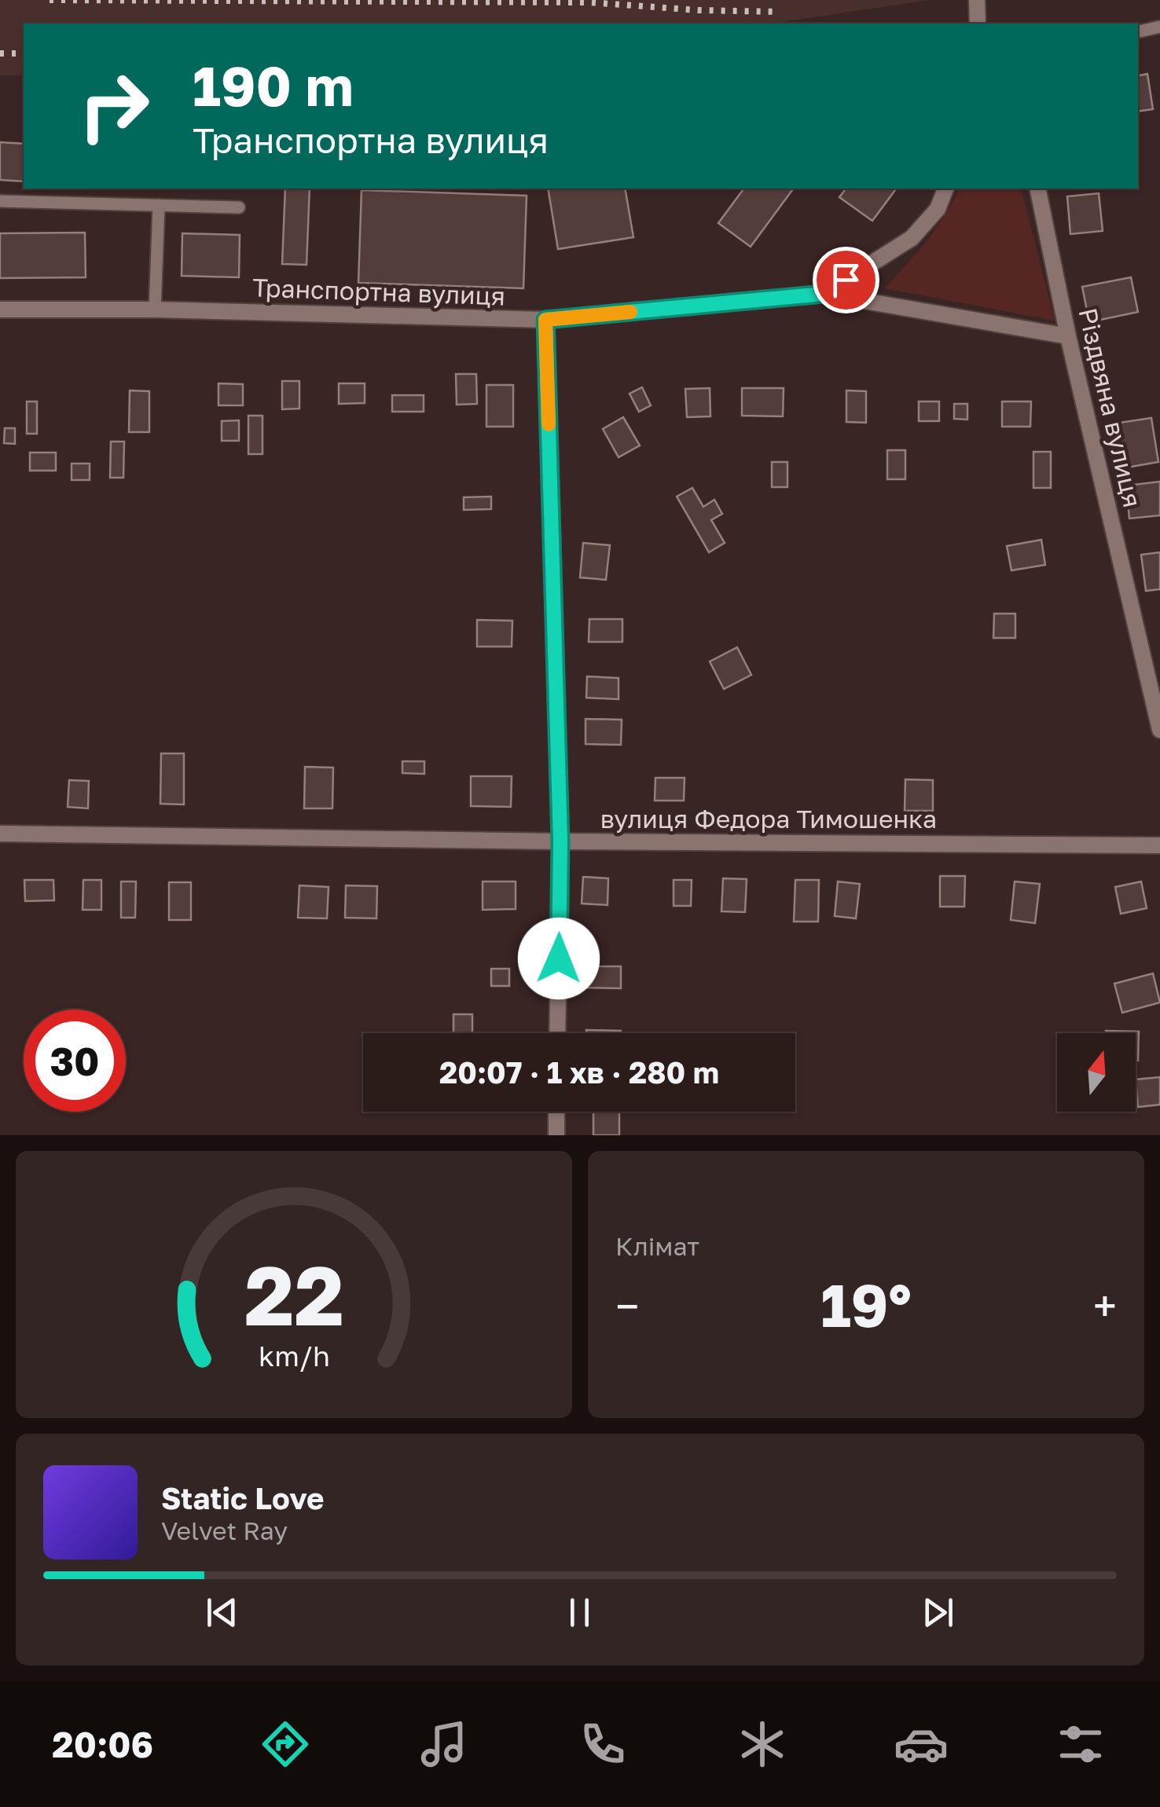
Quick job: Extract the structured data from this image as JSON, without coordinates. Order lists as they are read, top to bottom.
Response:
{
  "streets": {
    "street": ["Транспортна вулиця", "Різдвяна вулиця", "вулиця Федора Тимошенка"]
  },
  "north": "top",
  "page": {
    "turn": ["190 m", "Транспортна вулиця"],
    "limit": "30",
    "trip": "20:07 · 1 хв · 280 m",
    "tile": "Клімат",
    "heat": ["−", "19°", "+"],
    "song": ["Static Love", "Velvet Ray"],
    "tabs": "20:06",
    "gauge": ["22", "km/h"]
  }
}
